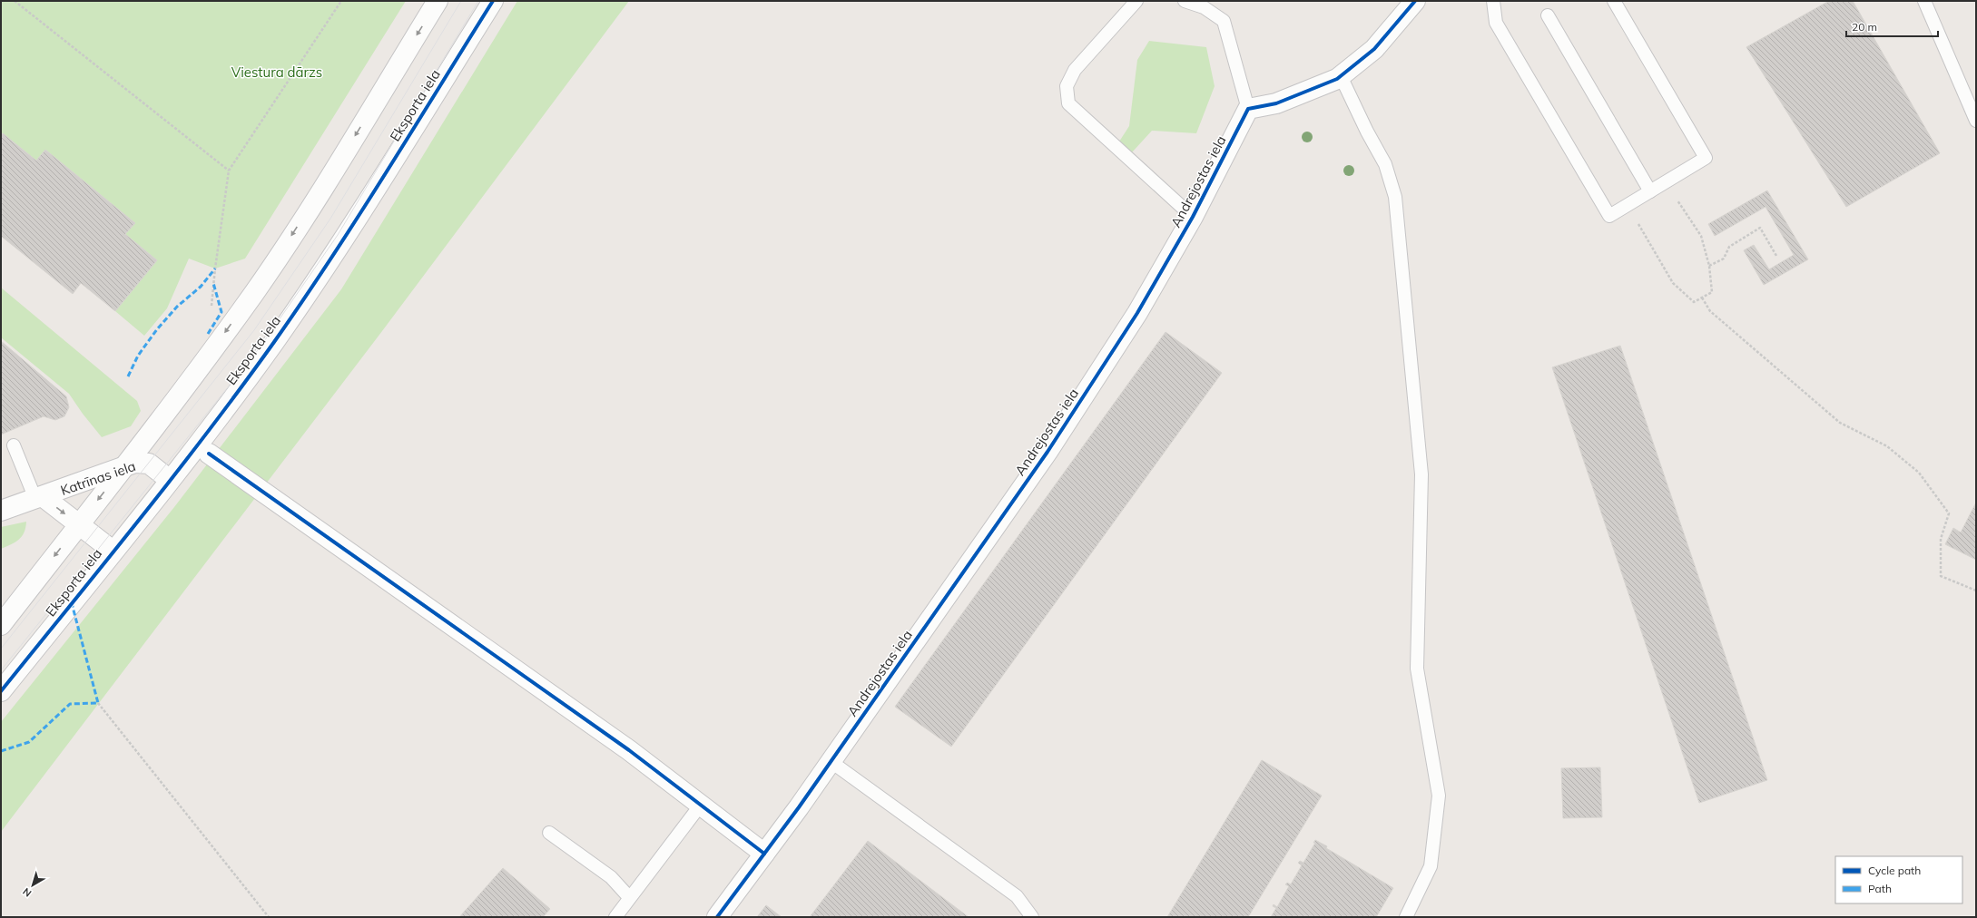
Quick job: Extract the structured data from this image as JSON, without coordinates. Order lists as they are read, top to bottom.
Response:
{
  "streets": {
    "street": ["Eksporta iela", "Andrejostas iela", "Katrīnas iela"]
  },
  "crossings": [
    ["Eksporta iela", "Katrīnas iela"]
  ],
  "parks": ["Viestura dārzs"],
  "legend": ["Cycle path", "Path"],
  "scale_bar": "20 m",
  "north": "bottom left"
}
